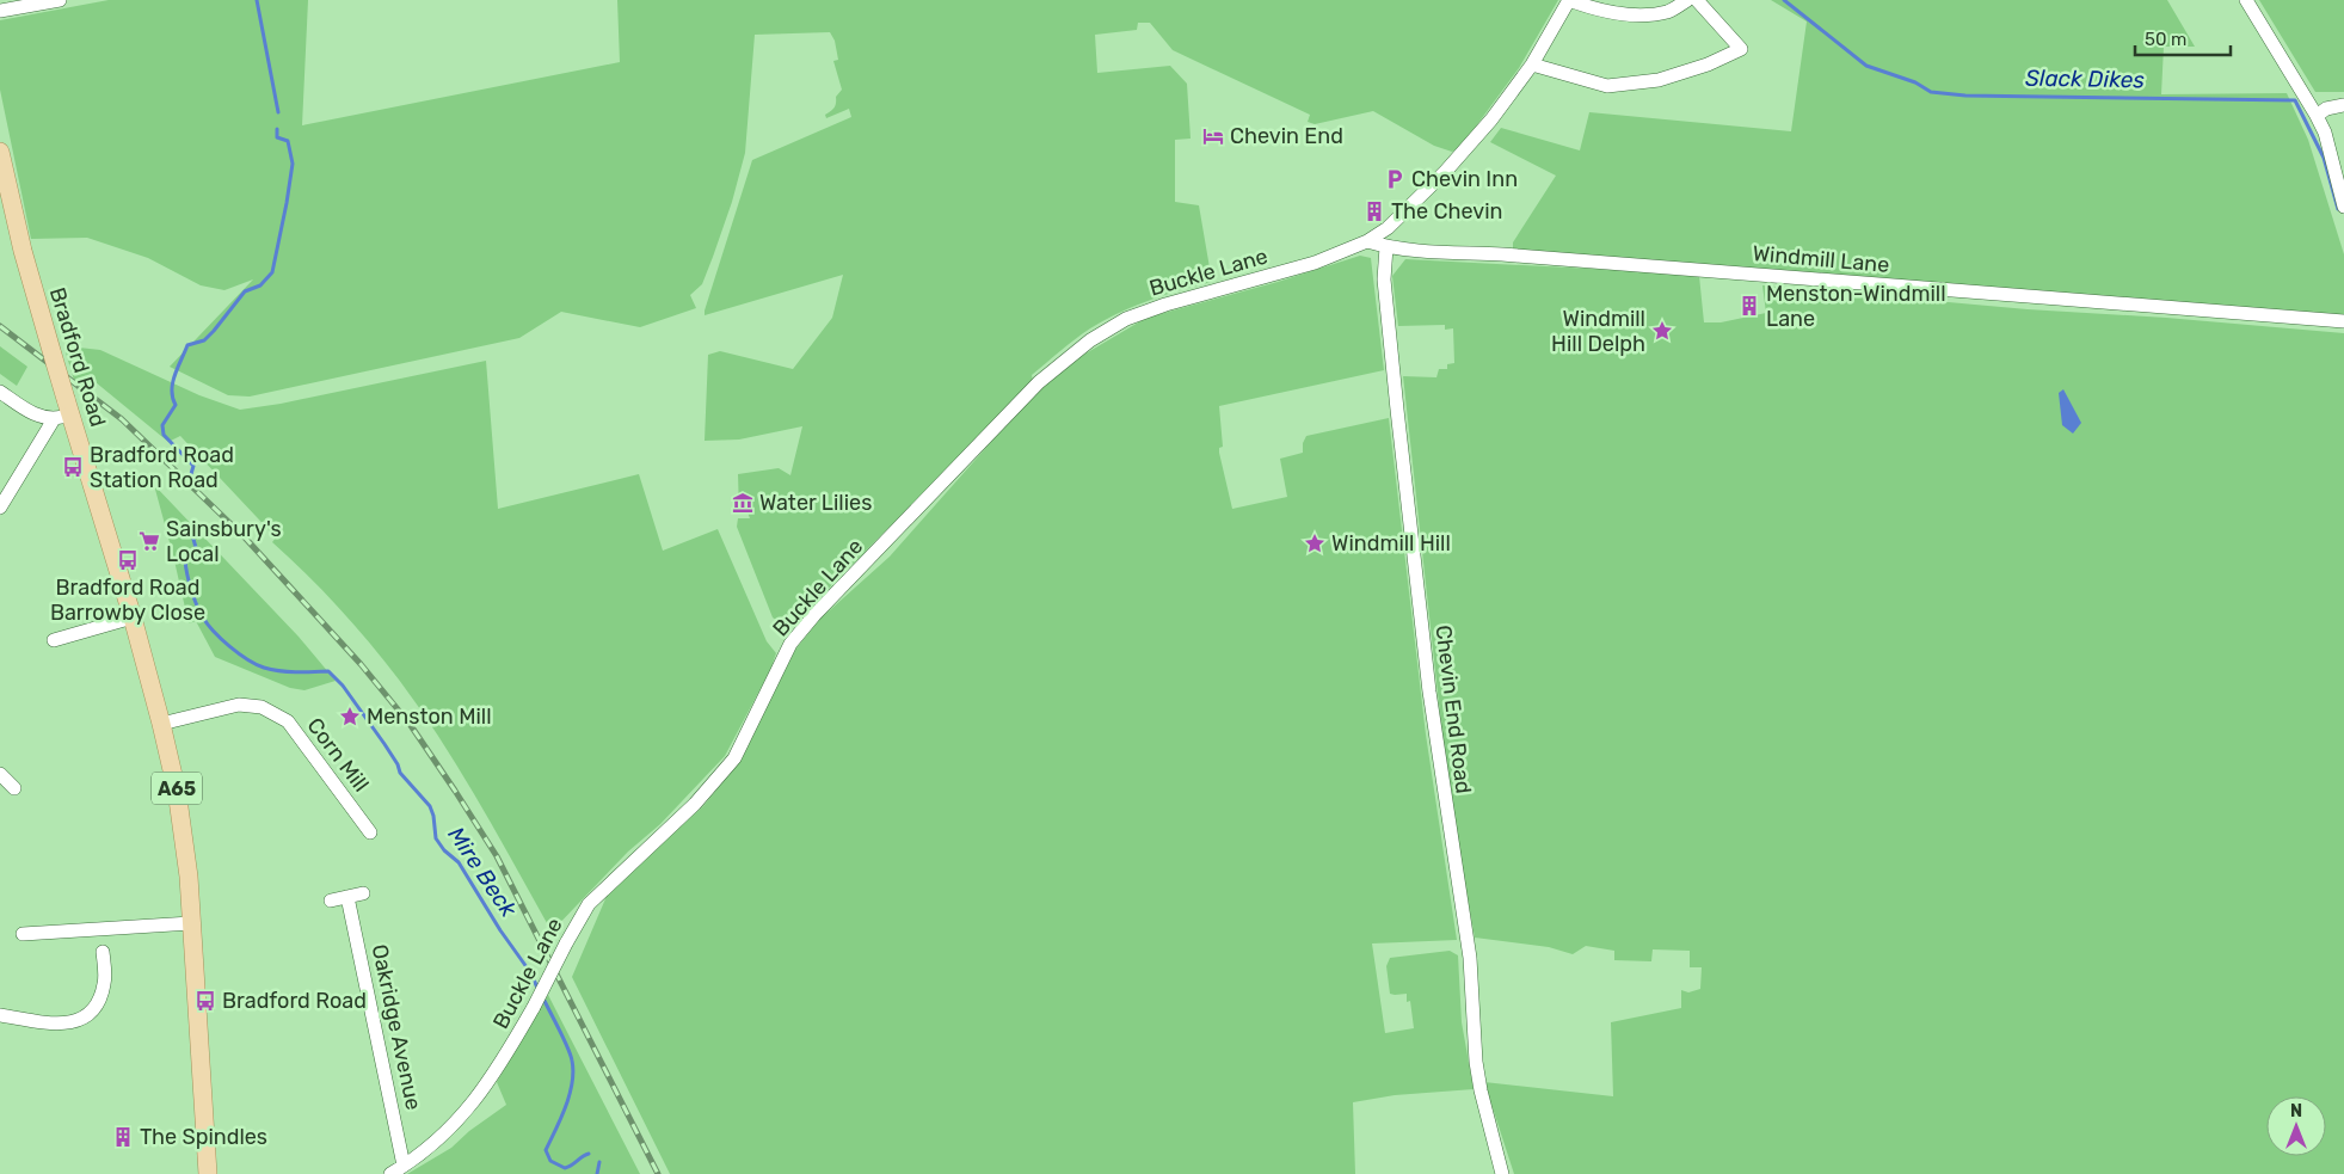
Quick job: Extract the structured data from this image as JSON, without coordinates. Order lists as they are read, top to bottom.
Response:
{
  "streets": {
    "main road": ["Bradford Road", "A65"],
    "street": [
      "Windmill Lane",
      "Buckle Lane",
      "Chevin End Road",
      "Corn Mill",
      "Oakridge Avenue"
    ]
  },
  "crossings": [
    ["Windmill Lane", "Buckle Lane"],
    ["Windmill Lane", "Chevin End Road"],
    ["Buckle Lane", "Oakridge Avenue"],
    ["Bradford Road", "Corn Mill"]
  ],
  "water": ["Slack Dikes", "Mire Beck"],
  "places": {
    "hotel": ["Chevin End"],
    "parking": ["Chevin Inn"],
    "building": ["The Chevin", "Menston-Windmill Lane", "The Spindles"],
    "place": ["Windmill Hill Delph", "Windmill Hill", "Menston Mill"],
    "bus stop": ["Bradford Road Station Road", "Bradford Road Barrowby Close", "Bradford Road"],
    "museum": ["Water Lilies"],
    "supermarket": ["Sainsbury's Local"]
  },
  "scale_bar": "50 m",
  "north": "top"
}
